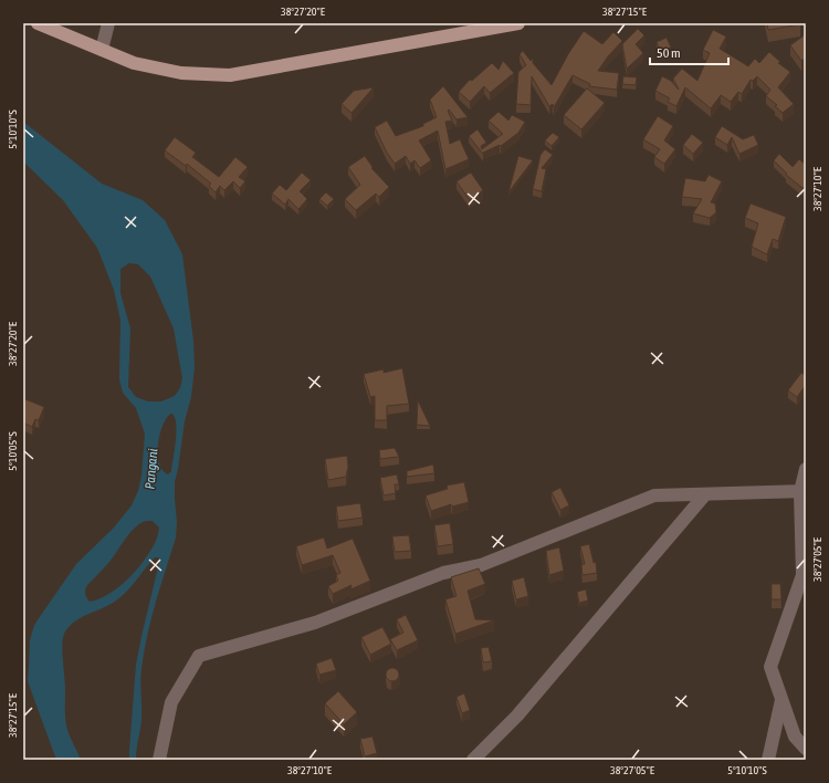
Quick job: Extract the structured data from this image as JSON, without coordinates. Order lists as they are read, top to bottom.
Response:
{
  "water": ["Pangani"],
  "scale_bar": "50 m",
  "coordinates": [
    "38°27'20\"E",
    "38°27'15\"E",
    "5°10'10\"S",
    "38°27'10\"E",
    "5°10'05\"S",
    "38°27'05\"E"
  ]
}
